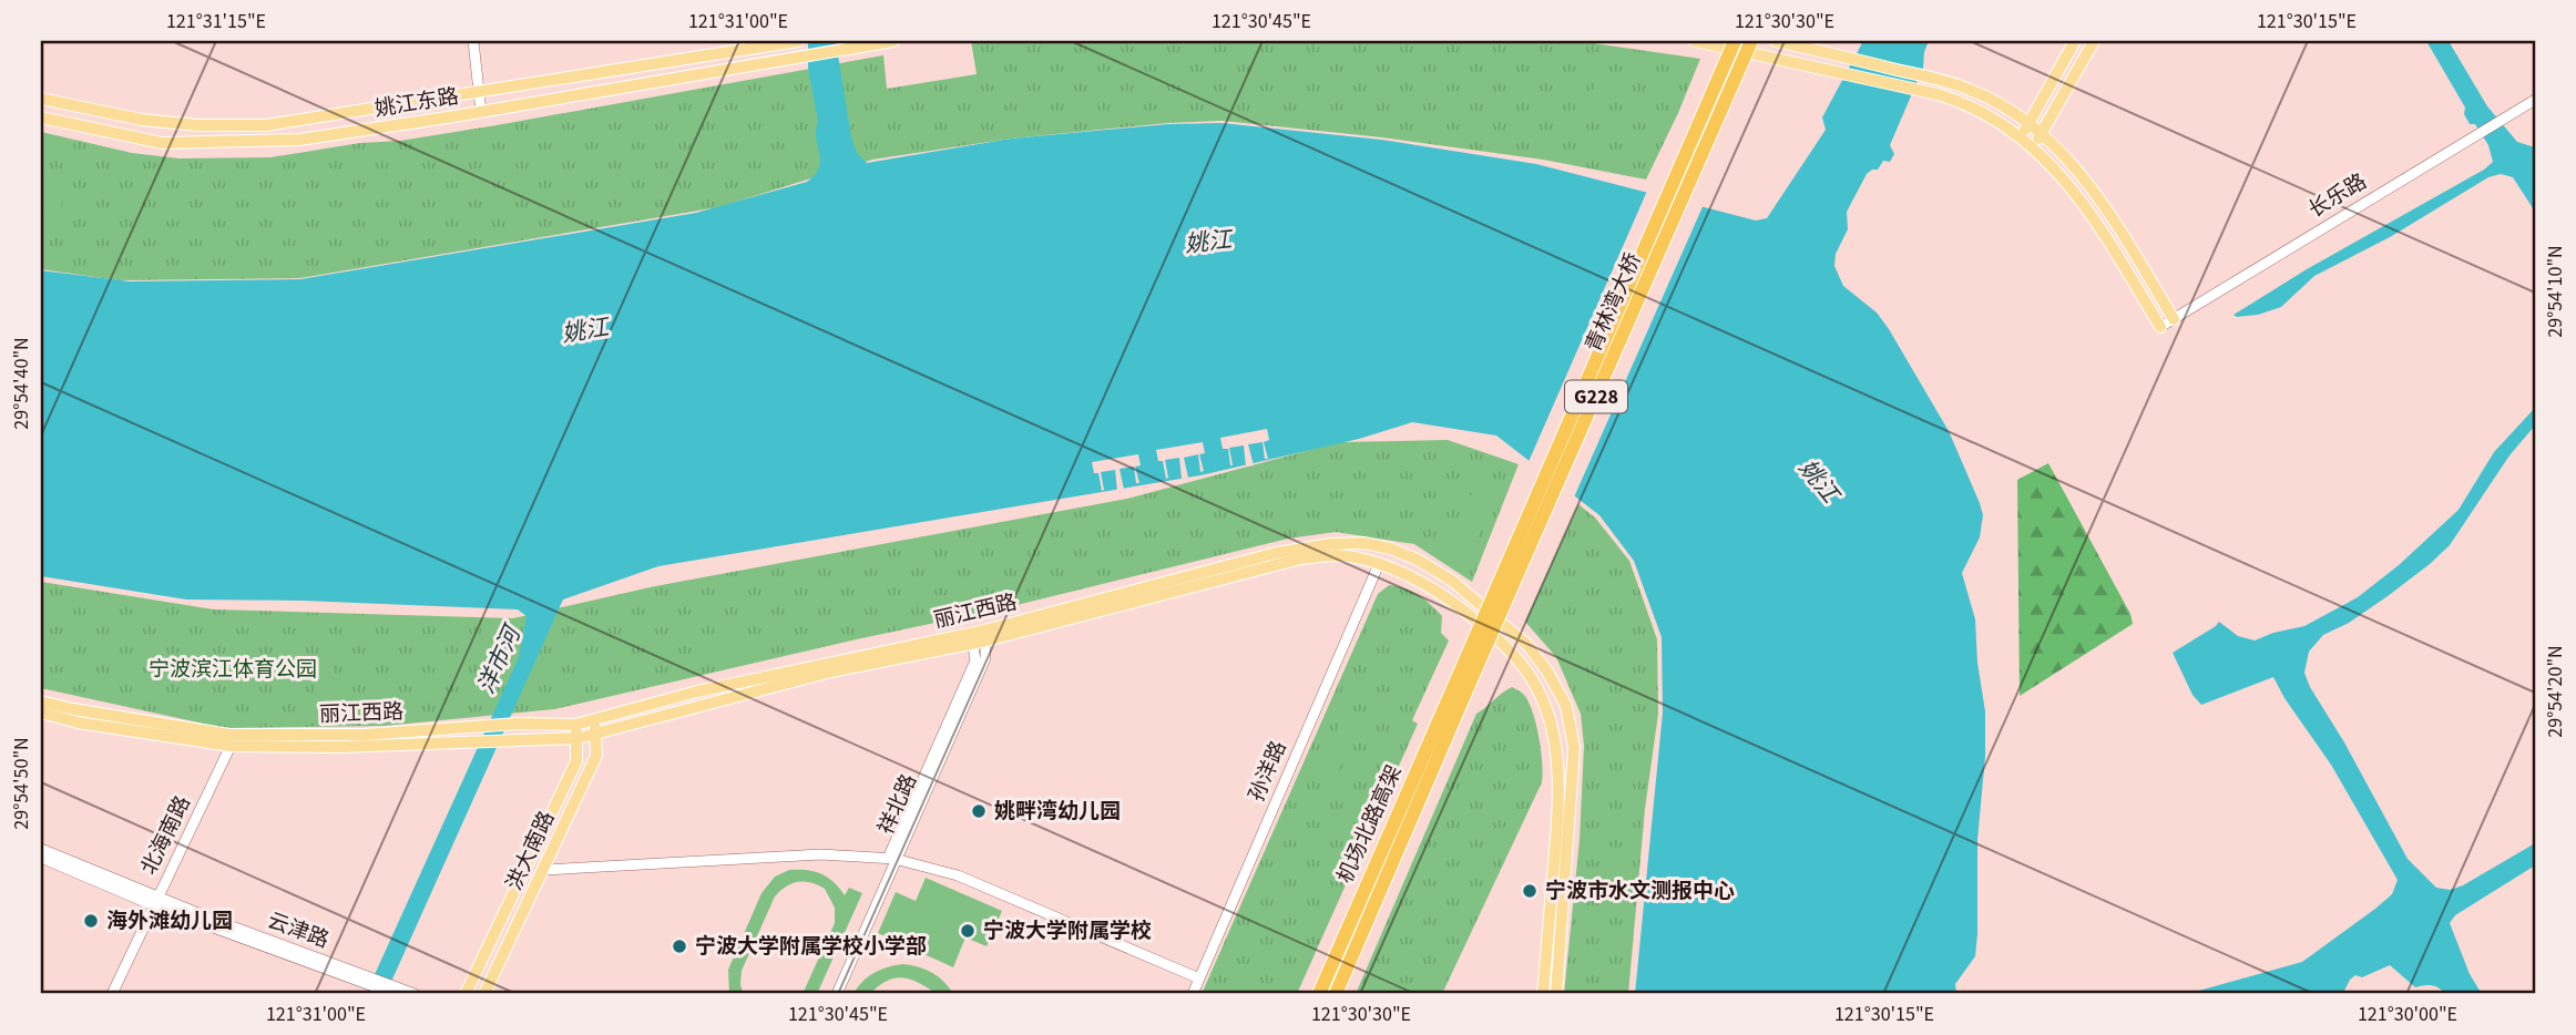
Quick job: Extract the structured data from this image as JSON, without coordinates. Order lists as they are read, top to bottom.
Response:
{
  "streets": {
    "highway": ["青林湾大桥", "G228", "机场北路高架"],
    "main road": ["姚江东路", "丽江西路", "洪大南路"],
    "street": [
      "长乐路",
      "孙洋路",
      "祥北路",
      "北海南路",
      "云津路"
    ]
  },
  "crossings": [
    ["青林湾大桥", "机场北路高架"],
    ["丽江西路", "孙洋路"],
    ["丽江西路", "祥北路"],
    ["丽江西路", "北海南路"],
    ["丽江西路", "洪大南路"],
    ["北海南路", "云津路"]
  ],
  "water": ["姚江", "洋市河"],
  "parks": ["宁波滨江体育公园"],
  "places": [
    "姚畔湾幼儿园",
    "宁波市水文测报中心",
    "海外滩幼儿园",
    "宁波大学附属学校",
    "宁波大学附属学校小学部"
  ],
  "coordinates": [
    "121°31'15\"E",
    "121°31'00\"E",
    "121°30'45\"E",
    "121°30'30\"E",
    "121°30'15\"E",
    "29°54'10\"N",
    "29°54'40\"N",
    "29°54'20\"N",
    "29°54'50\"N",
    "121°30'00\"E"
  ]
}
